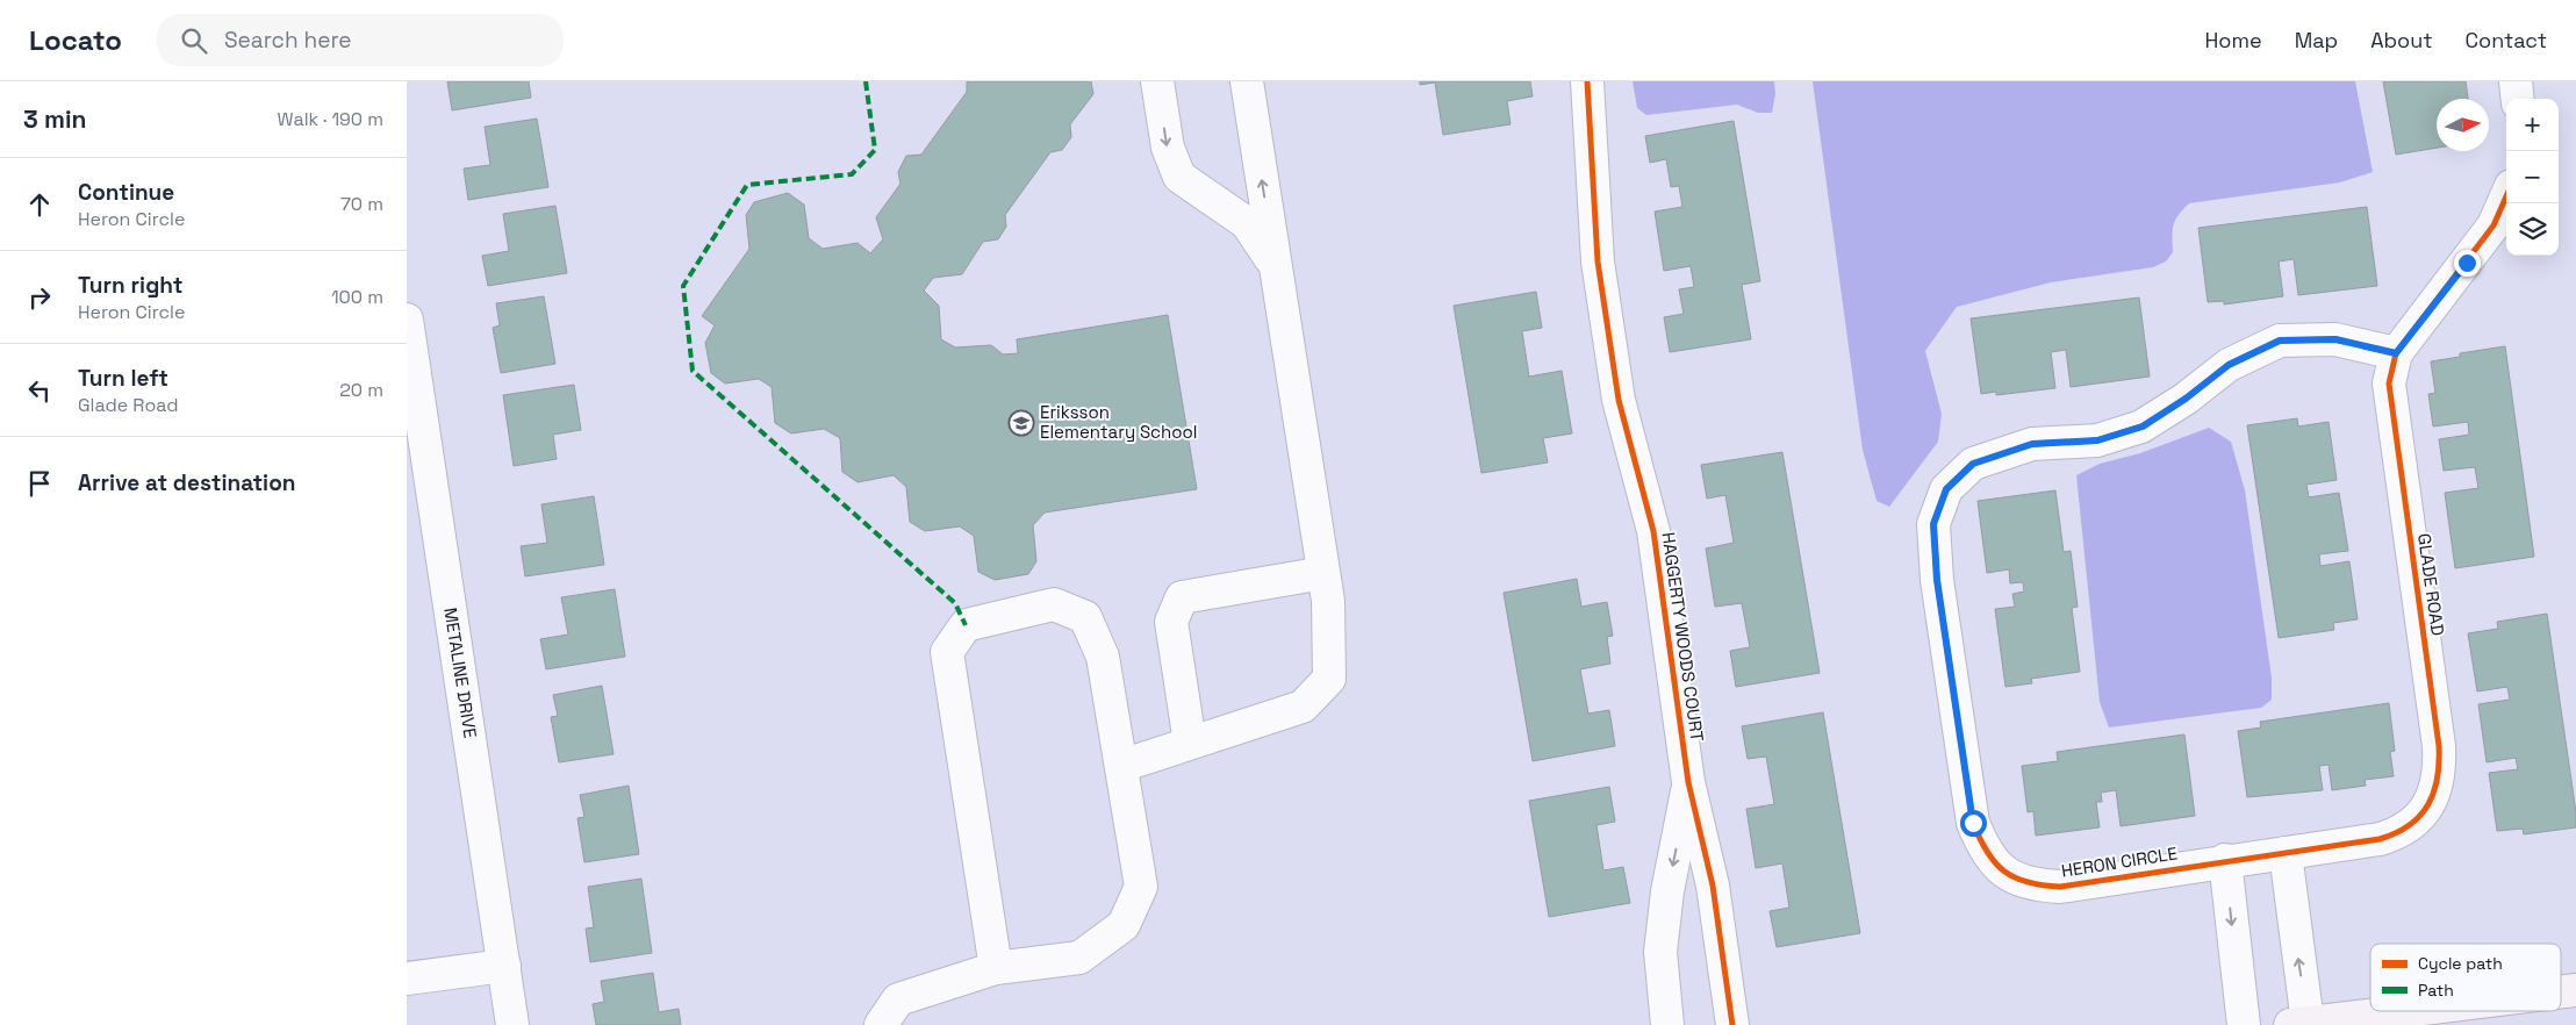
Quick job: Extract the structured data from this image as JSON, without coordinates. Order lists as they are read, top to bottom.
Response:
{
  "streets": {
    "street": [
      "GLADE ROAD",
      "HAGGERTY WOODS COURT",
      "METALINE DRIVE",
      "HERON CIRCLE"
    ]
  },
  "crossings": [
    ["GLADE ROAD", "HERON CIRCLE"]
  ],
  "places": {
    "school or university": ["Eriksson Elementary School"]
  },
  "legend": ["Cycle path", "Path"],
  "north": "right",
  "page": {
    "header": "Locato",
    "search": "Search here",
    "nav": [
      "Home",
      "Map",
      "About",
      "Contact"
    ],
    "heading": ["3 min", "Walk · 190 m"],
    "map_buttons": ["+", "−"],
    "list": [
      ["Continue", "Heron Circle", "70 m"],
      ["Turn right", "Heron Circle", "100 m"],
      ["Turn left", "Glade Road", "20 m"],
      "Arrive at destination"
    ]
  }
}
